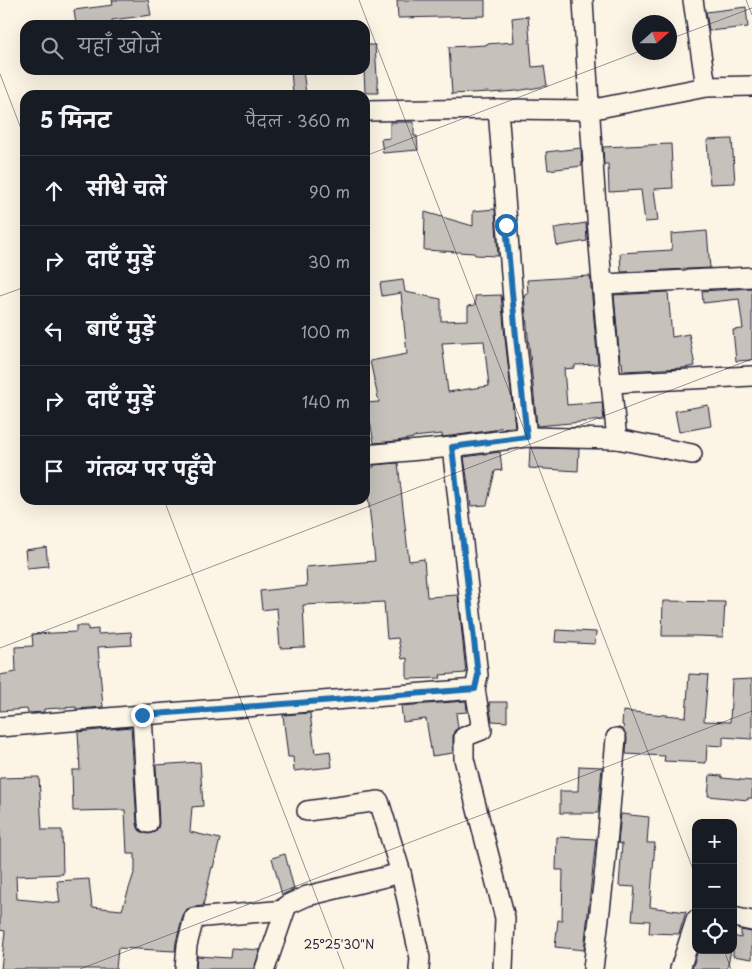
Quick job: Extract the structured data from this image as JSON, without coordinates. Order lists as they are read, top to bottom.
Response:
{
  "north": "right",
  "page": {
    "search": "यहाँ खोजें",
    "heading": ["5 मिनट", "पैदल · 360 m"],
    "list": [
      ["सीधे चलें", "90 m"],
      ["दाएँ मुड़ें", "30 m"],
      ["बाएँ मुड़ें", "100 m"],
      ["दाएँ मुड़ें", "140 m"],
      "गंतव्य पर पहुँचे"
    ],
    "map_buttons": ["+", "−"]
  },
  "coordinates": ["25°25'30\"N"]
}
